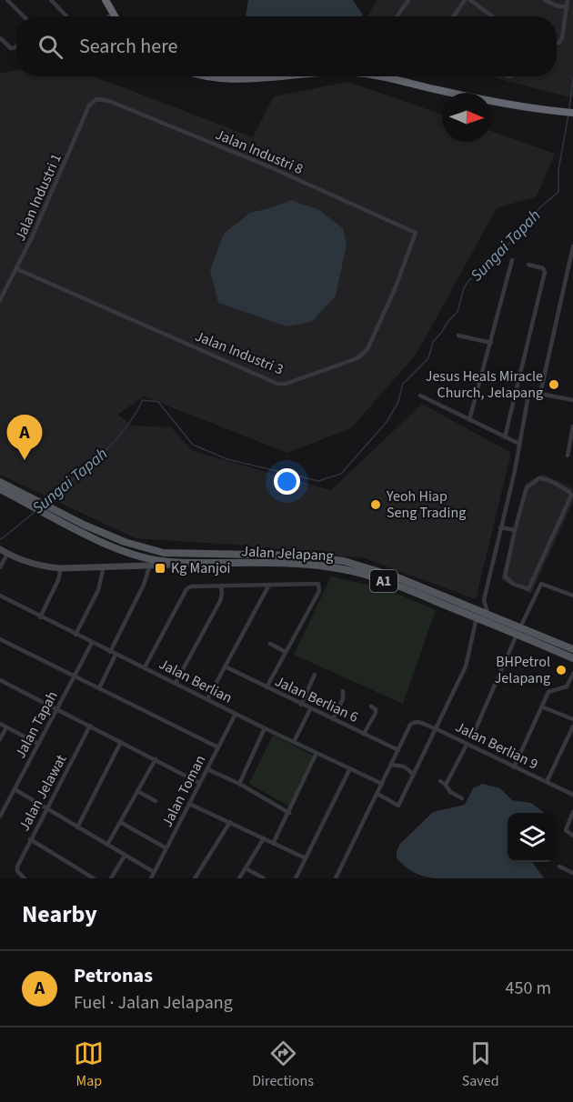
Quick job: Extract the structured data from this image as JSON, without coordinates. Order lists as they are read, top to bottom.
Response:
{
  "streets": {
    "main road": ["Jalan Jelapang", "A1"],
    "street": [
      "Jalan Industri 8",
      "Jalan Industri 1",
      "Jalan Industri 3",
      "Jalan Berlian",
      "Jalan Berlian 6",
      "Jalan Tapah",
      "Jalan Berlian 9",
      "Jalan Toman",
      "Jalan Jelawat"
    ]
  },
  "crossings": [
    ["Jalan Industri 8", "Jalan Industri 1"],
    ["Jalan Industri 8", "Jalan Industri 3"],
    ["Jalan Industri 1", "Jalan Industri 3"],
    ["Jalan Berlian", "Jalan Tapah"],
    ["Jalan Berlian", "Jalan Toman"],
    ["Jalan Berlian 6", "Jalan Berlian 9"]
  ],
  "water": ["Sungai Tapah"],
  "places": {
    "other": ["Jesus Heals Miracle Church, Jelapang", "Yeoh Hiap Seng Trading", "BHPetrol Jelapang"],
    "transit": ["Kg Manjoi"]
  },
  "north": "right",
  "page": {
    "search": "Search here",
    "pins": "A",
    "heading": "Nearby",
    "list": [
      {
        "mark": "A",
        "name": "Petronas",
        "note": "Fuel · Jalan Jelapang",
        "value": "450 m"
      }
    ],
    "nav": ["Map", "Directions", "Saved"]
  }
}
